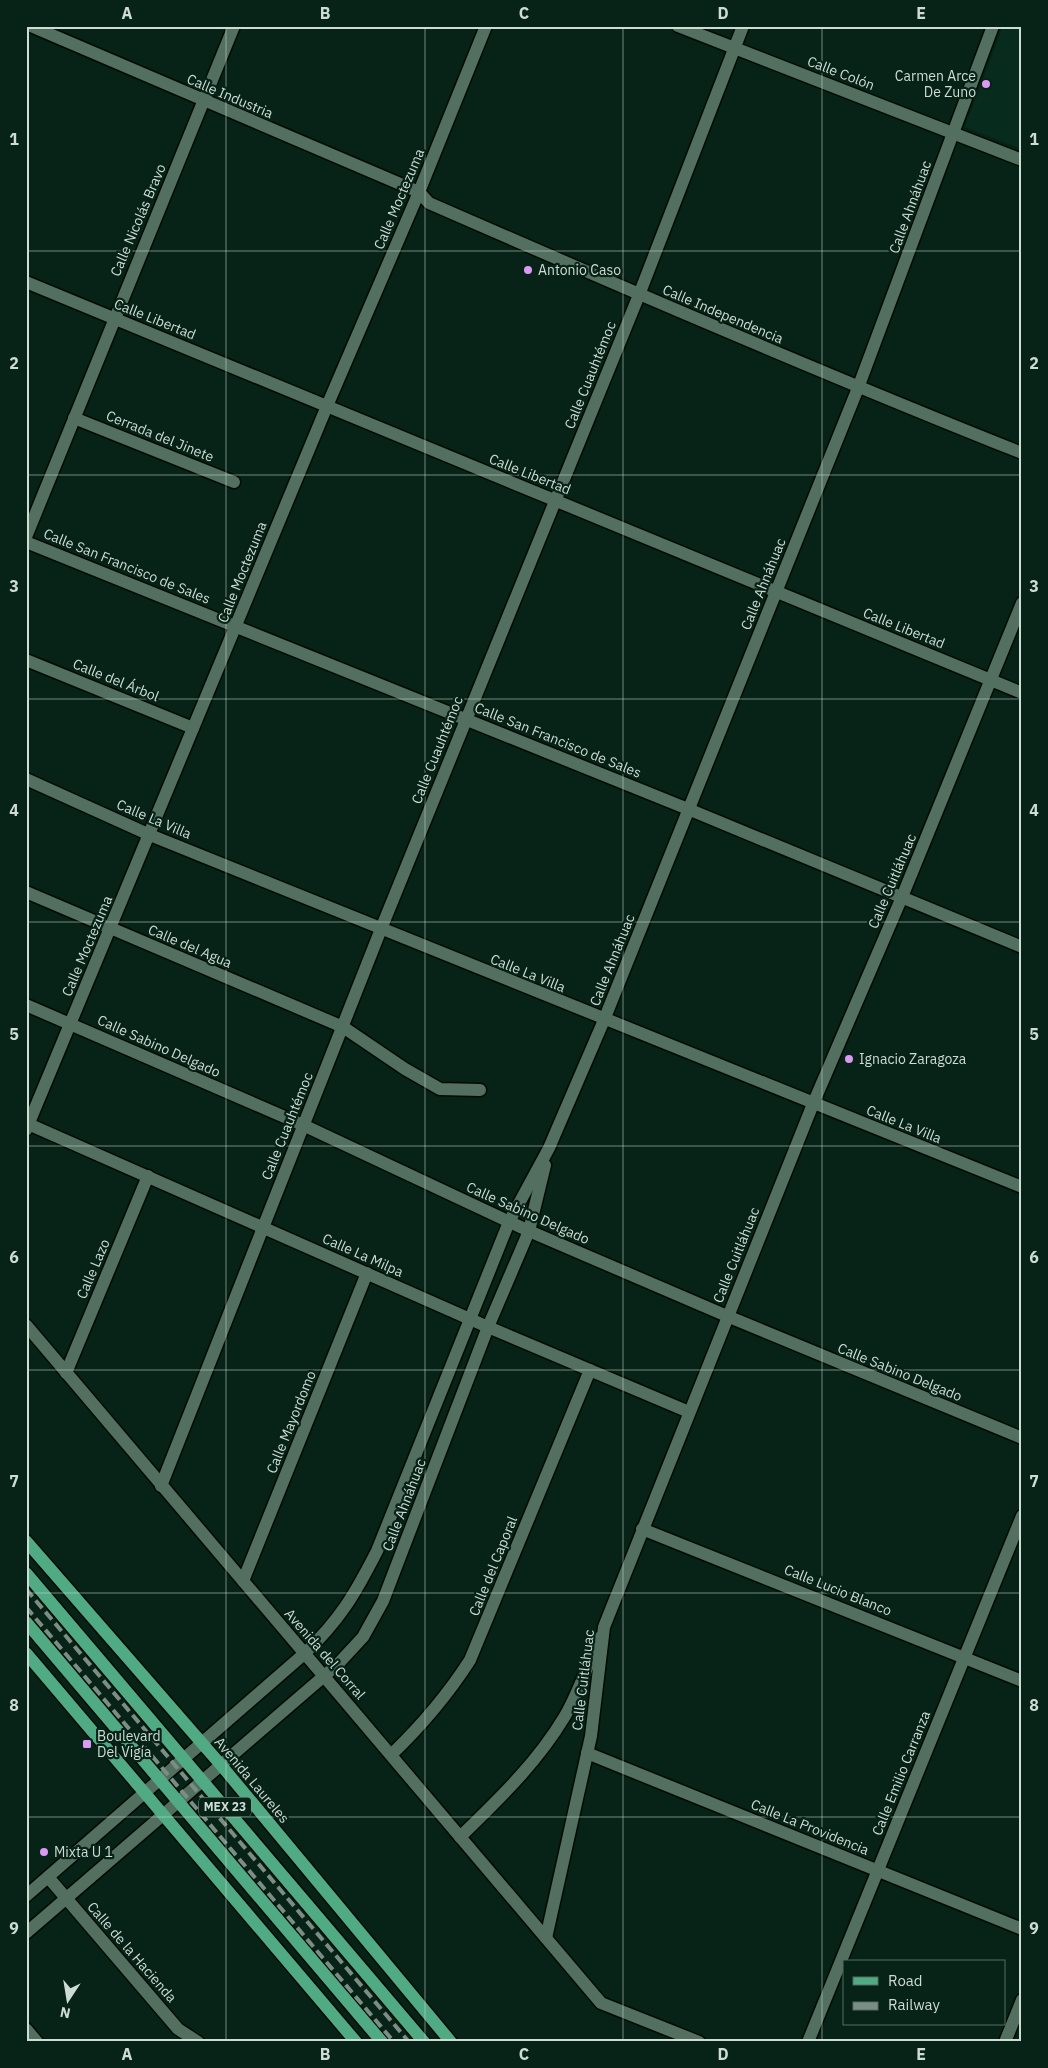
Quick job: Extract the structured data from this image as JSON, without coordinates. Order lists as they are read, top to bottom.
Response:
{
  "streets": {
    "main road": ["Avenida Laureles", "MEX 23"],
    "street": [
      "Calle Colón",
      "Calle Industria",
      "Calle Moctezuma",
      "Calle Ahnáhuac",
      "Calle Nicolás Bravo",
      "Calle Independencia",
      "Calle Libertad",
      "Calle Cuauhtémoc",
      "Cerrada del Jinete",
      "Calle San Francisco de Sales",
      "Calle del Árbol",
      "Calle La Villa",
      "Calle Cuitláhuac",
      "Calle del Agua",
      "Calle Sabino Delgado",
      "Calle La Milpa",
      "Calle Lazo",
      "Calle Mayordomo",
      "Calle del Caporal",
      "Calle Lucio Blanco",
      "Avenida del Corral",
      "Calle Emilio Carranza",
      "Calle La Providencia",
      "Calle de la Hacienda"
    ]
  },
  "crossings": [
    ["Calle Colón", "Calle Ahnáhuac"],
    ["Calle Colón", "Calle Cuauhtémoc"],
    ["Calle Industria", "Calle Moctezuma"],
    ["Calle Industria", "Calle Nicolás Bravo"],
    ["Calle Industria", "Calle Independencia"],
    ["Calle Moctezuma", "Calle Independencia"],
    ["Calle Moctezuma", "Calle Libertad"],
    ["Calle Moctezuma", "Calle San Francisco de Sales"],
    ["Calle Moctezuma", "Calle del Árbol"],
    ["Calle Moctezuma", "Calle La Villa"],
    ["Calle Moctezuma", "Calle del Agua"],
    ["Calle Moctezuma", "Calle Sabino Delgado"],
    ["Calle Moctezuma", "Calle La Milpa"],
    ["Calle Ahnáhuac", "Calle Independencia"],
    ["Calle Ahnáhuac", "Calle Libertad"],
    ["Calle Ahnáhuac", "Calle San Francisco de Sales"],
    ["Calle Ahnáhuac", "Calle La Villa"],
    ["Calle Ahnáhuac", "Calle Sabino Delgado"],
    ["Calle Ahnáhuac", "Calle La Milpa"],
    ["Calle Ahnáhuac", "Avenida del Corral"],
    ["Calle Ahnáhuac", "Avenida Laureles"],
    ["Calle Ahnáhuac", "MEX 23"],
    ["Calle Ahnáhuac", "Calle de la Hacienda"],
    ["Calle Nicolás Bravo", "Calle Libertad"],
    ["Calle Nicolás Bravo", "Cerrada del Jinete"],
    ["Calle Independencia", "Calle Cuauhtémoc"],
    ["Calle Libertad", "Calle Cuauhtémoc"],
    ["Calle Libertad", "Calle Cuitláhuac"],
    ["Calle Cuauhtémoc", "Calle San Francisco de Sales"],
    ["Calle Cuauhtémoc", "Calle La Villa"],
    ["Calle Cuauhtémoc", "Calle del Agua"],
    ["Calle Cuauhtémoc", "Calle Sabino Delgado"],
    ["Calle Cuauhtémoc", "Calle La Milpa"],
    ["Calle Cuauhtémoc", "Avenida del Corral"],
    ["Calle San Francisco de Sales", "Calle Cuitláhuac"],
    ["Calle La Villa", "Calle Cuitláhuac"],
    ["Calle Cuitláhuac", "Calle Sabino Delgado"],
    ["Calle Cuitláhuac", "Calle La Milpa"],
    ["Calle Cuitláhuac", "Calle Lucio Blanco"],
    ["Calle Cuitláhuac", "Avenida del Corral"],
    ["Calle Cuitláhuac", "Calle La Providencia"],
    ["Calle La Milpa", "Calle Lazo"],
    ["Calle La Milpa", "Calle Mayordomo"],
    ["Calle La Milpa", "Calle del Caporal"],
    ["Calle Lazo", "Avenida del Corral"],
    ["Calle Mayordomo", "Avenida del Corral"],
    ["Calle del Caporal", "Avenida del Corral"],
    ["Calle Lucio Blanco", "Calle Emilio Carranza"],
    ["Calle Emilio Carranza", "Calle La Providencia"]
  ],
  "places": {
    "other": [
      "Carmen Arce De Zuno",
      "Antonio Caso",
      "Ignacio Zaragoza",
      "Mixta U 1"
    ],
    "transit": ["Boulevard Del Vigía"]
  },
  "legend": ["Road", "Railway"],
  "north": "bottom",
  "grid": {
    "columns": [
      "A",
      "B",
      "C",
      "D",
      "E"
    ],
    "rows": [
      "1",
      "2",
      "3",
      "4",
      "5",
      "6",
      "7",
      "8",
      "9"
    ]
  }
}
